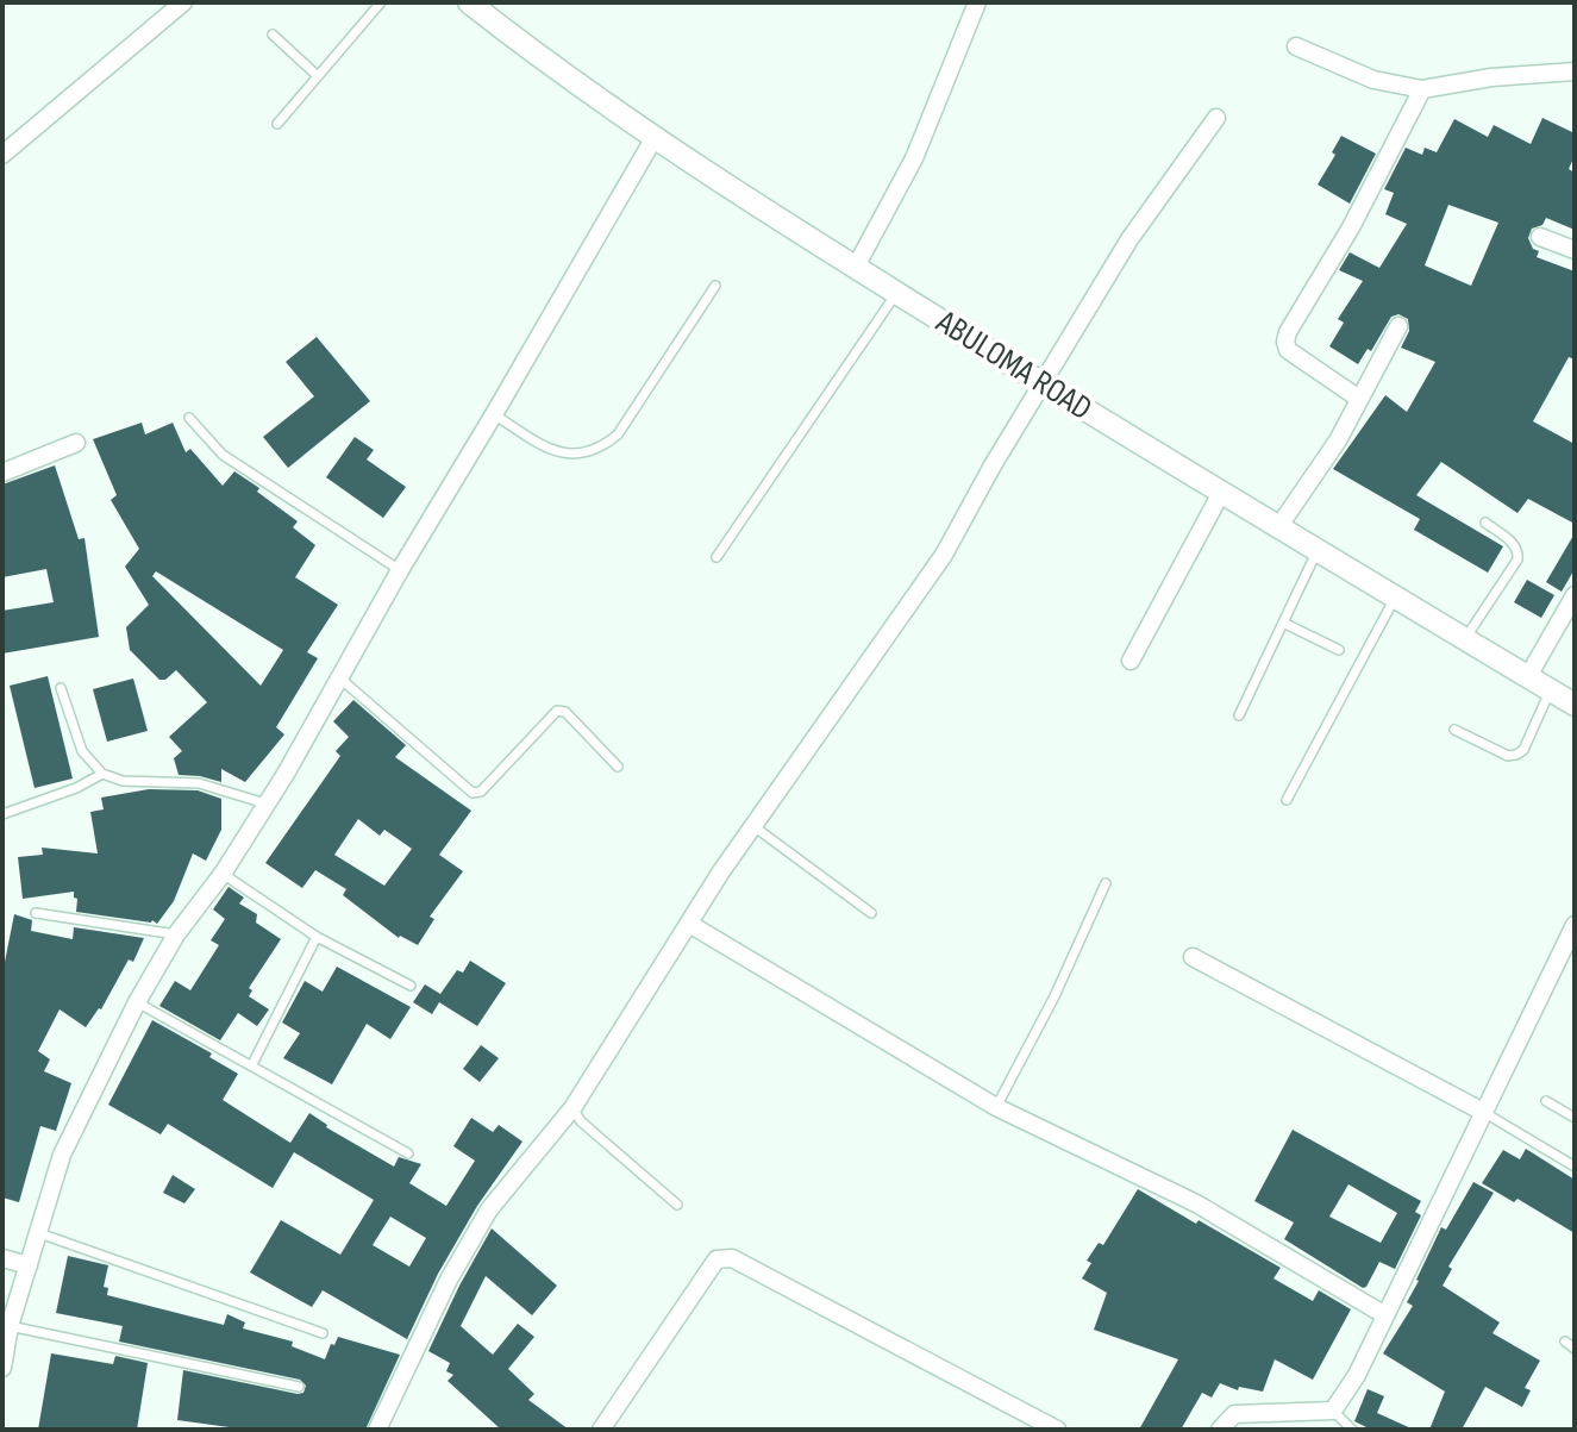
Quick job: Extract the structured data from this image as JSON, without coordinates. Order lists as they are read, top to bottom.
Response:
{
  "streets": {
    "street": ["ABULOMA ROAD"]
  }
}
